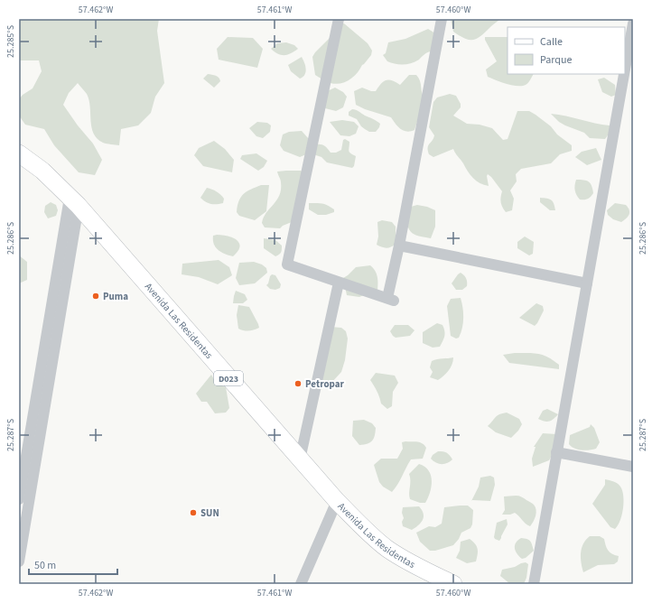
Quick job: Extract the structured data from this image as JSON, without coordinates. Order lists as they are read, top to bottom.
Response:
{
  "streets": {
    "main road": ["Avenida Las Residentas", "D023"]
  },
  "places": ["Puma", "Petropar", "SUN"],
  "legend": ["Calle", "Parque"],
  "scale_bar": "50 m",
  "coordinates": [
    "57.462°W",
    "57.461°W",
    "57.460°W",
    "25.285°S",
    "25.286°S",
    "25.287°S"
  ]
}
